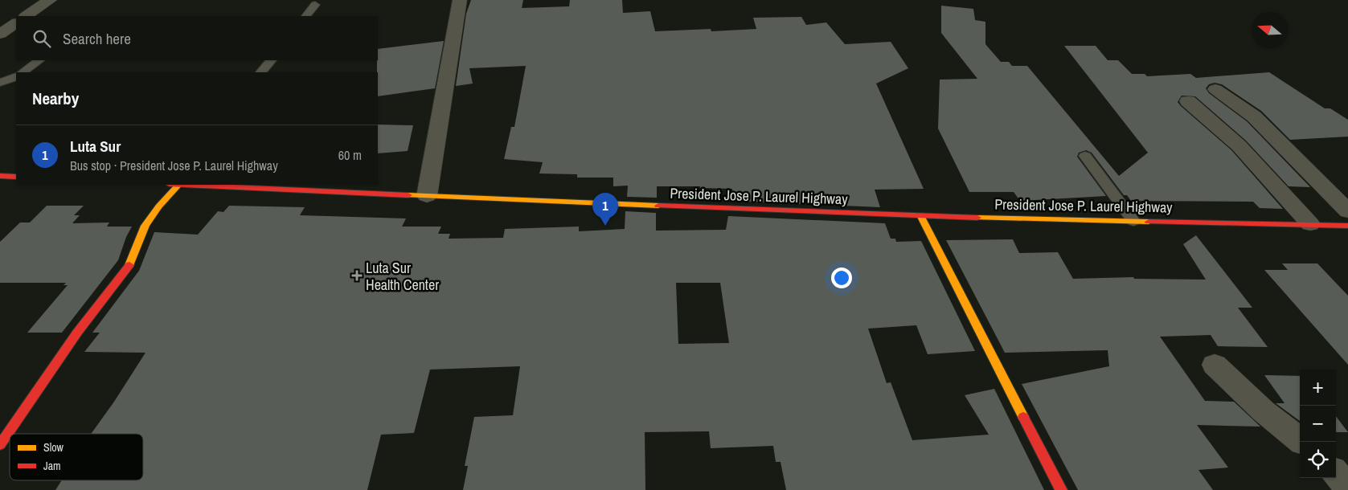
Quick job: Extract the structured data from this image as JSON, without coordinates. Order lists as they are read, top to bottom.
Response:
{
  "streets": {
    "main road": ["President Jose P. Laurel Highway"]
  },
  "places": {
    "health": ["Luta Sur Health Center"]
  },
  "legend": ["Slow", "Jam"],
  "north": "left",
  "page": {
    "search": "Search here",
    "heading": "Nearby",
    "list": [
      {
        "mark": "1",
        "name": "Luta Sur",
        "note": "Bus stop · President Jose P. Laurel Highway",
        "value": "60 m"
      }
    ],
    "pins": "1",
    "map_buttons": ["+", "−"]
  }
}
